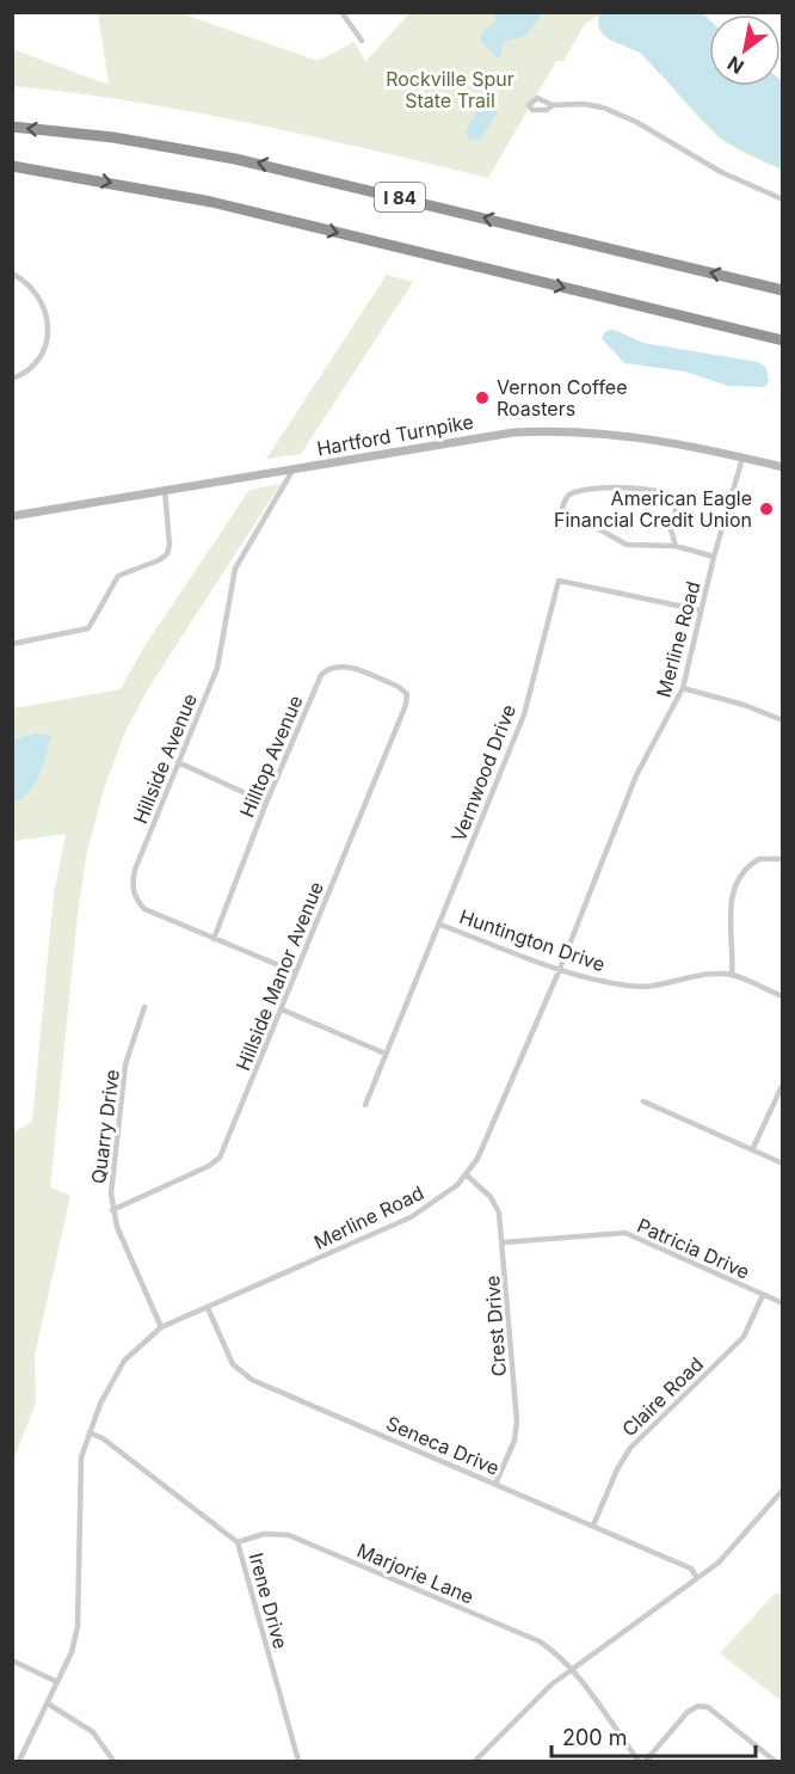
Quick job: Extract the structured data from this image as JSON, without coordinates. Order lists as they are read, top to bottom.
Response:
{
  "streets": {
    "highway": ["I 84"],
    "main road": ["Hartford Turnpike"],
    "street": [
      "Merline Road",
      "Hilltop Avenue",
      "Hillside Avenue",
      "Vernwood Drive",
      "Huntington Drive",
      "Hillside Manor Avenue",
      "Quarry Drive",
      "Patricia Drive",
      "Crest Drive",
      "Claire Road",
      "Seneca Drive",
      "Marjorie Lane",
      "Irene Drive"
    ]
  },
  "crossings": [
    ["Hartford Turnpike", "Merline Road"],
    ["Hartford Turnpike", "Hillside Avenue"],
    ["Merline Road", "Vernwood Drive"],
    ["Merline Road", "Huntington Drive"],
    ["Merline Road", "Quarry Drive"],
    ["Merline Road", "Crest Drive"],
    ["Merline Road", "Seneca Drive"],
    ["Merline Road", "Irene Drive"],
    ["Hilltop Avenue", "Hillside Avenue"],
    ["Hilltop Avenue", "Hillside Manor Avenue"],
    ["Hillside Avenue", "Hillside Manor Avenue"],
    ["Vernwood Drive", "Huntington Drive"],
    ["Hillside Manor Avenue", "Quarry Drive"],
    ["Patricia Drive", "Crest Drive"],
    ["Patricia Drive", "Claire Road"],
    ["Crest Drive", "Seneca Drive"],
    ["Claire Road", "Seneca Drive"],
    ["Marjorie Lane", "Irene Drive"]
  ],
  "parks": ["Rockville Spur State Trail"],
  "places": ["Vernon Coffee Roasters", "American Eagle Financial Credit Union"],
  "scale_bar": "200 m",
  "north": "bottom left"
}
